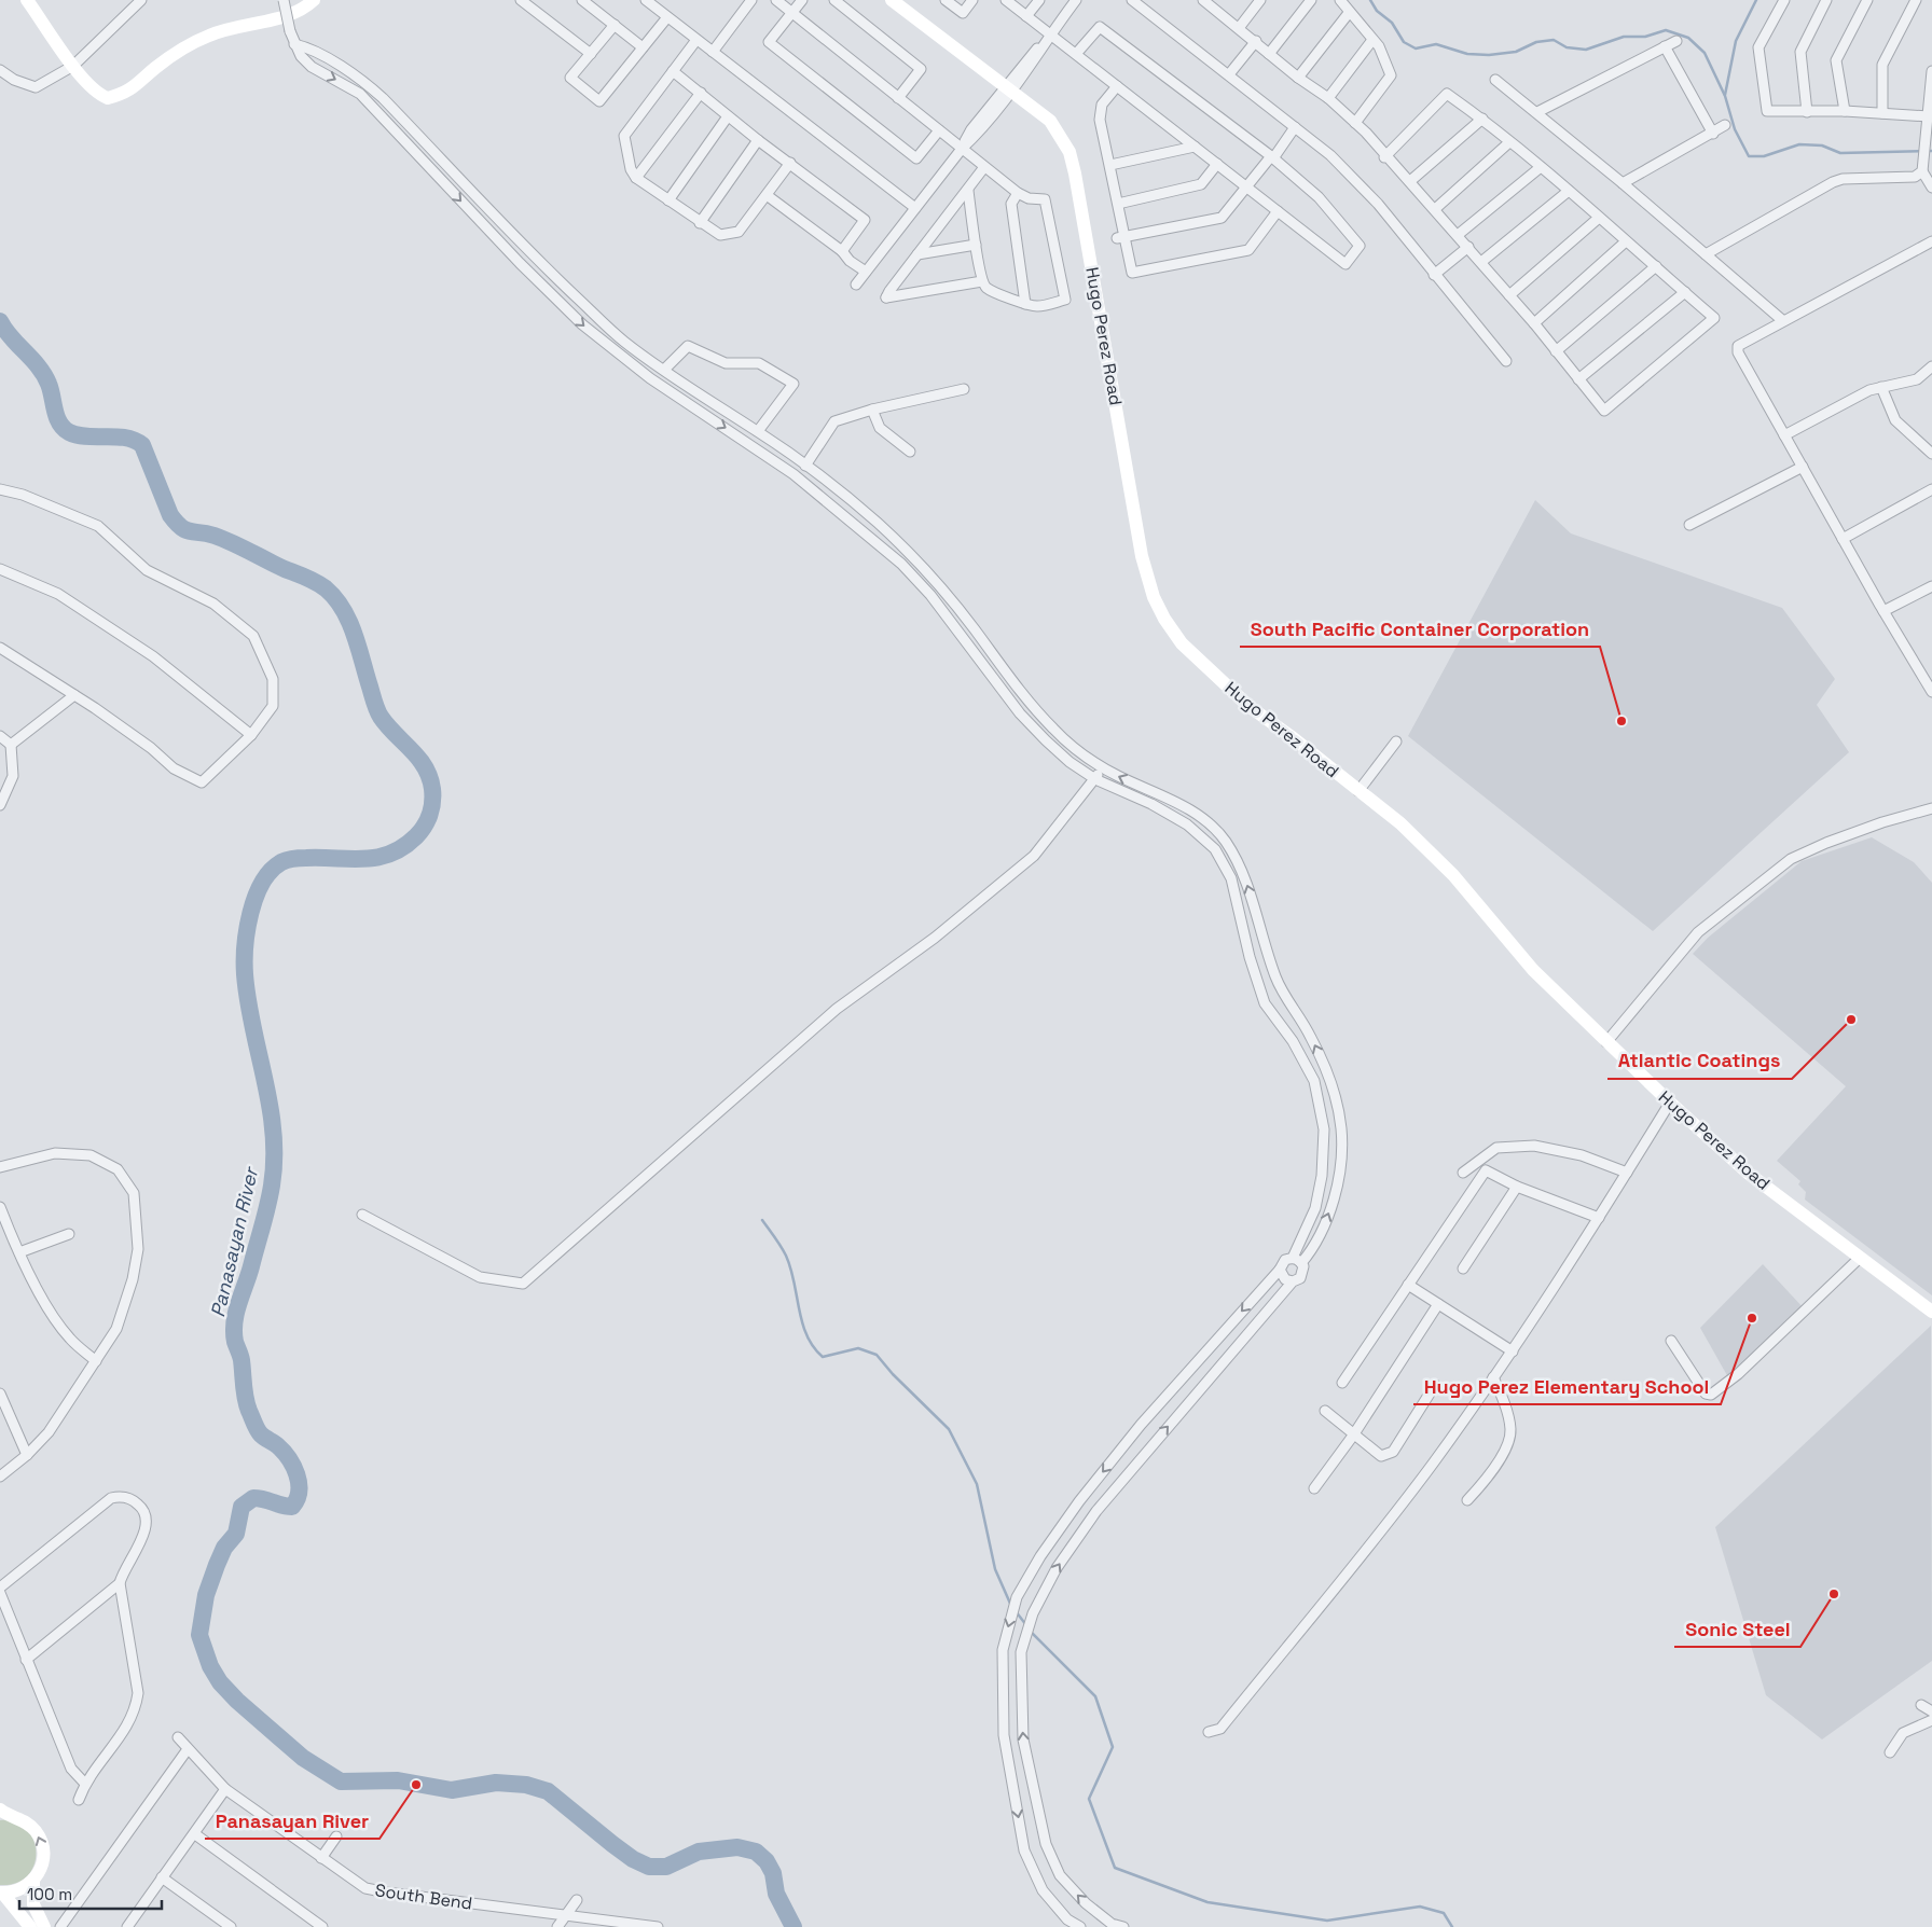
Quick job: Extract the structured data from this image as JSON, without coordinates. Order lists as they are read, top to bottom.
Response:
{
  "streets": {
    "street": ["Hugo Perez Road", "South Bend"]
  },
  "water": ["Panasayan River"],
  "places": [
    "South Pacific Container Corporation",
    "Atlantic Coatings",
    "Hugo Perez Elementary School",
    "Sonic Steel",
    "Panasayan River"
  ],
  "scale_bar": "100 m"
}
